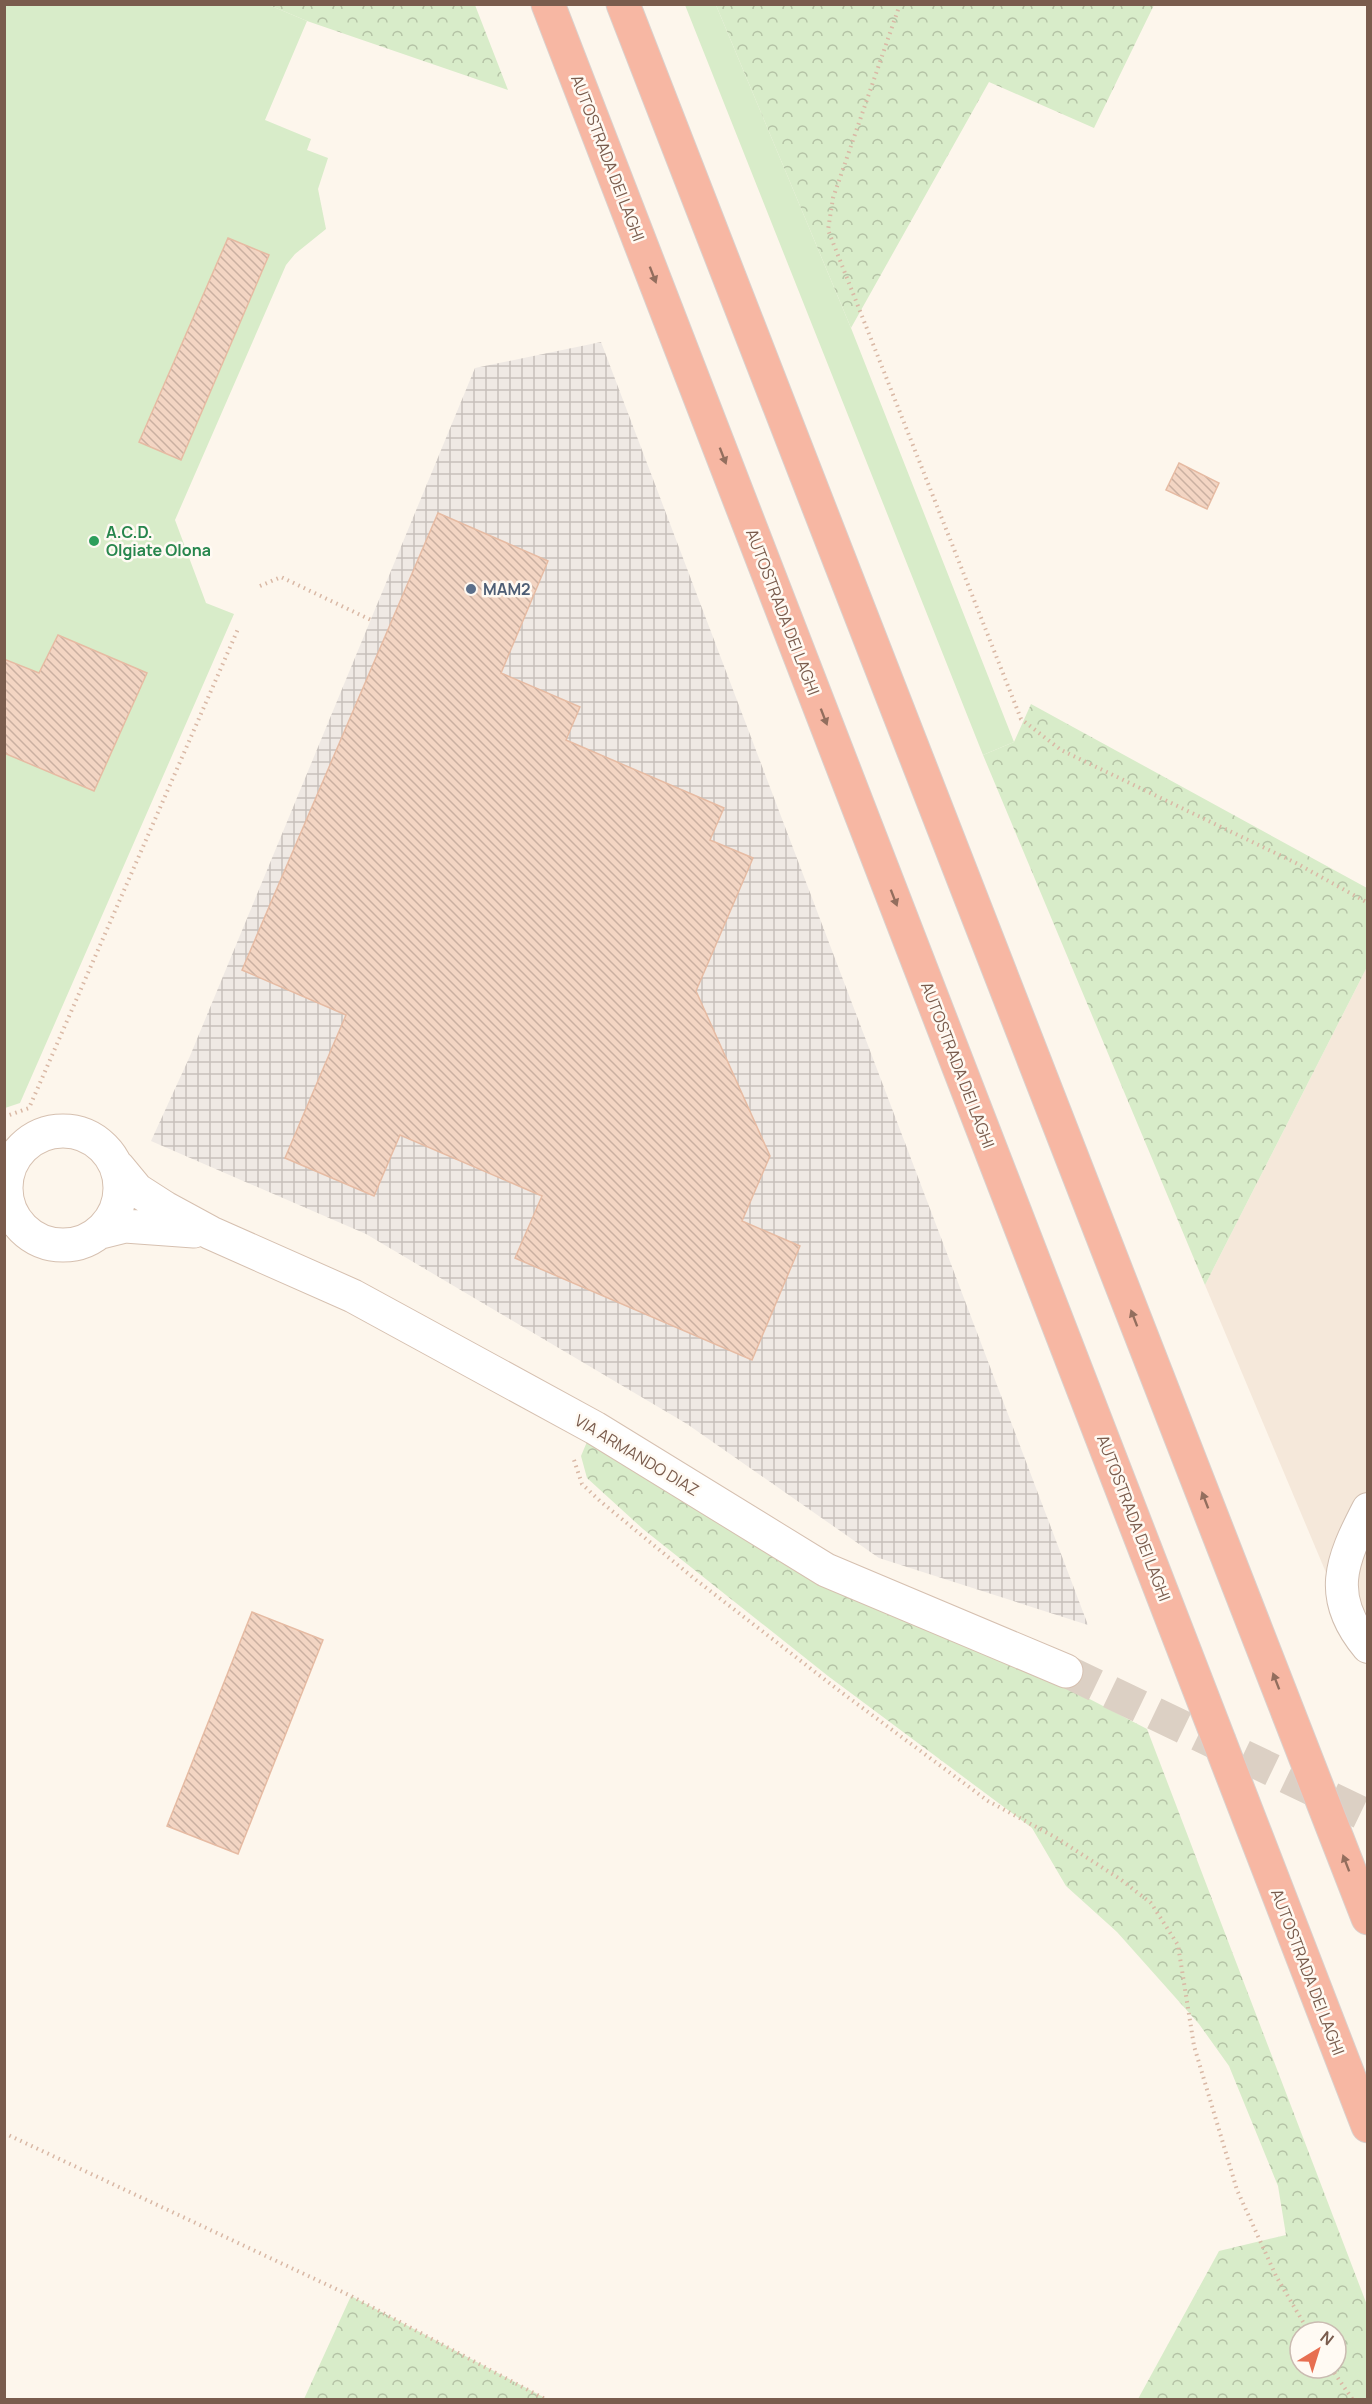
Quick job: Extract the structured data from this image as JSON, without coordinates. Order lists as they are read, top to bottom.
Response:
{
  "streets": {
    "highway": ["AUTOSTRADA DEI LAGHI"],
    "street": ["VIA ARMANDO DIAZ"]
  },
  "places": ["A.C.D. Olgiate Olona", "MAM2"],
  "north": "top right"
}
